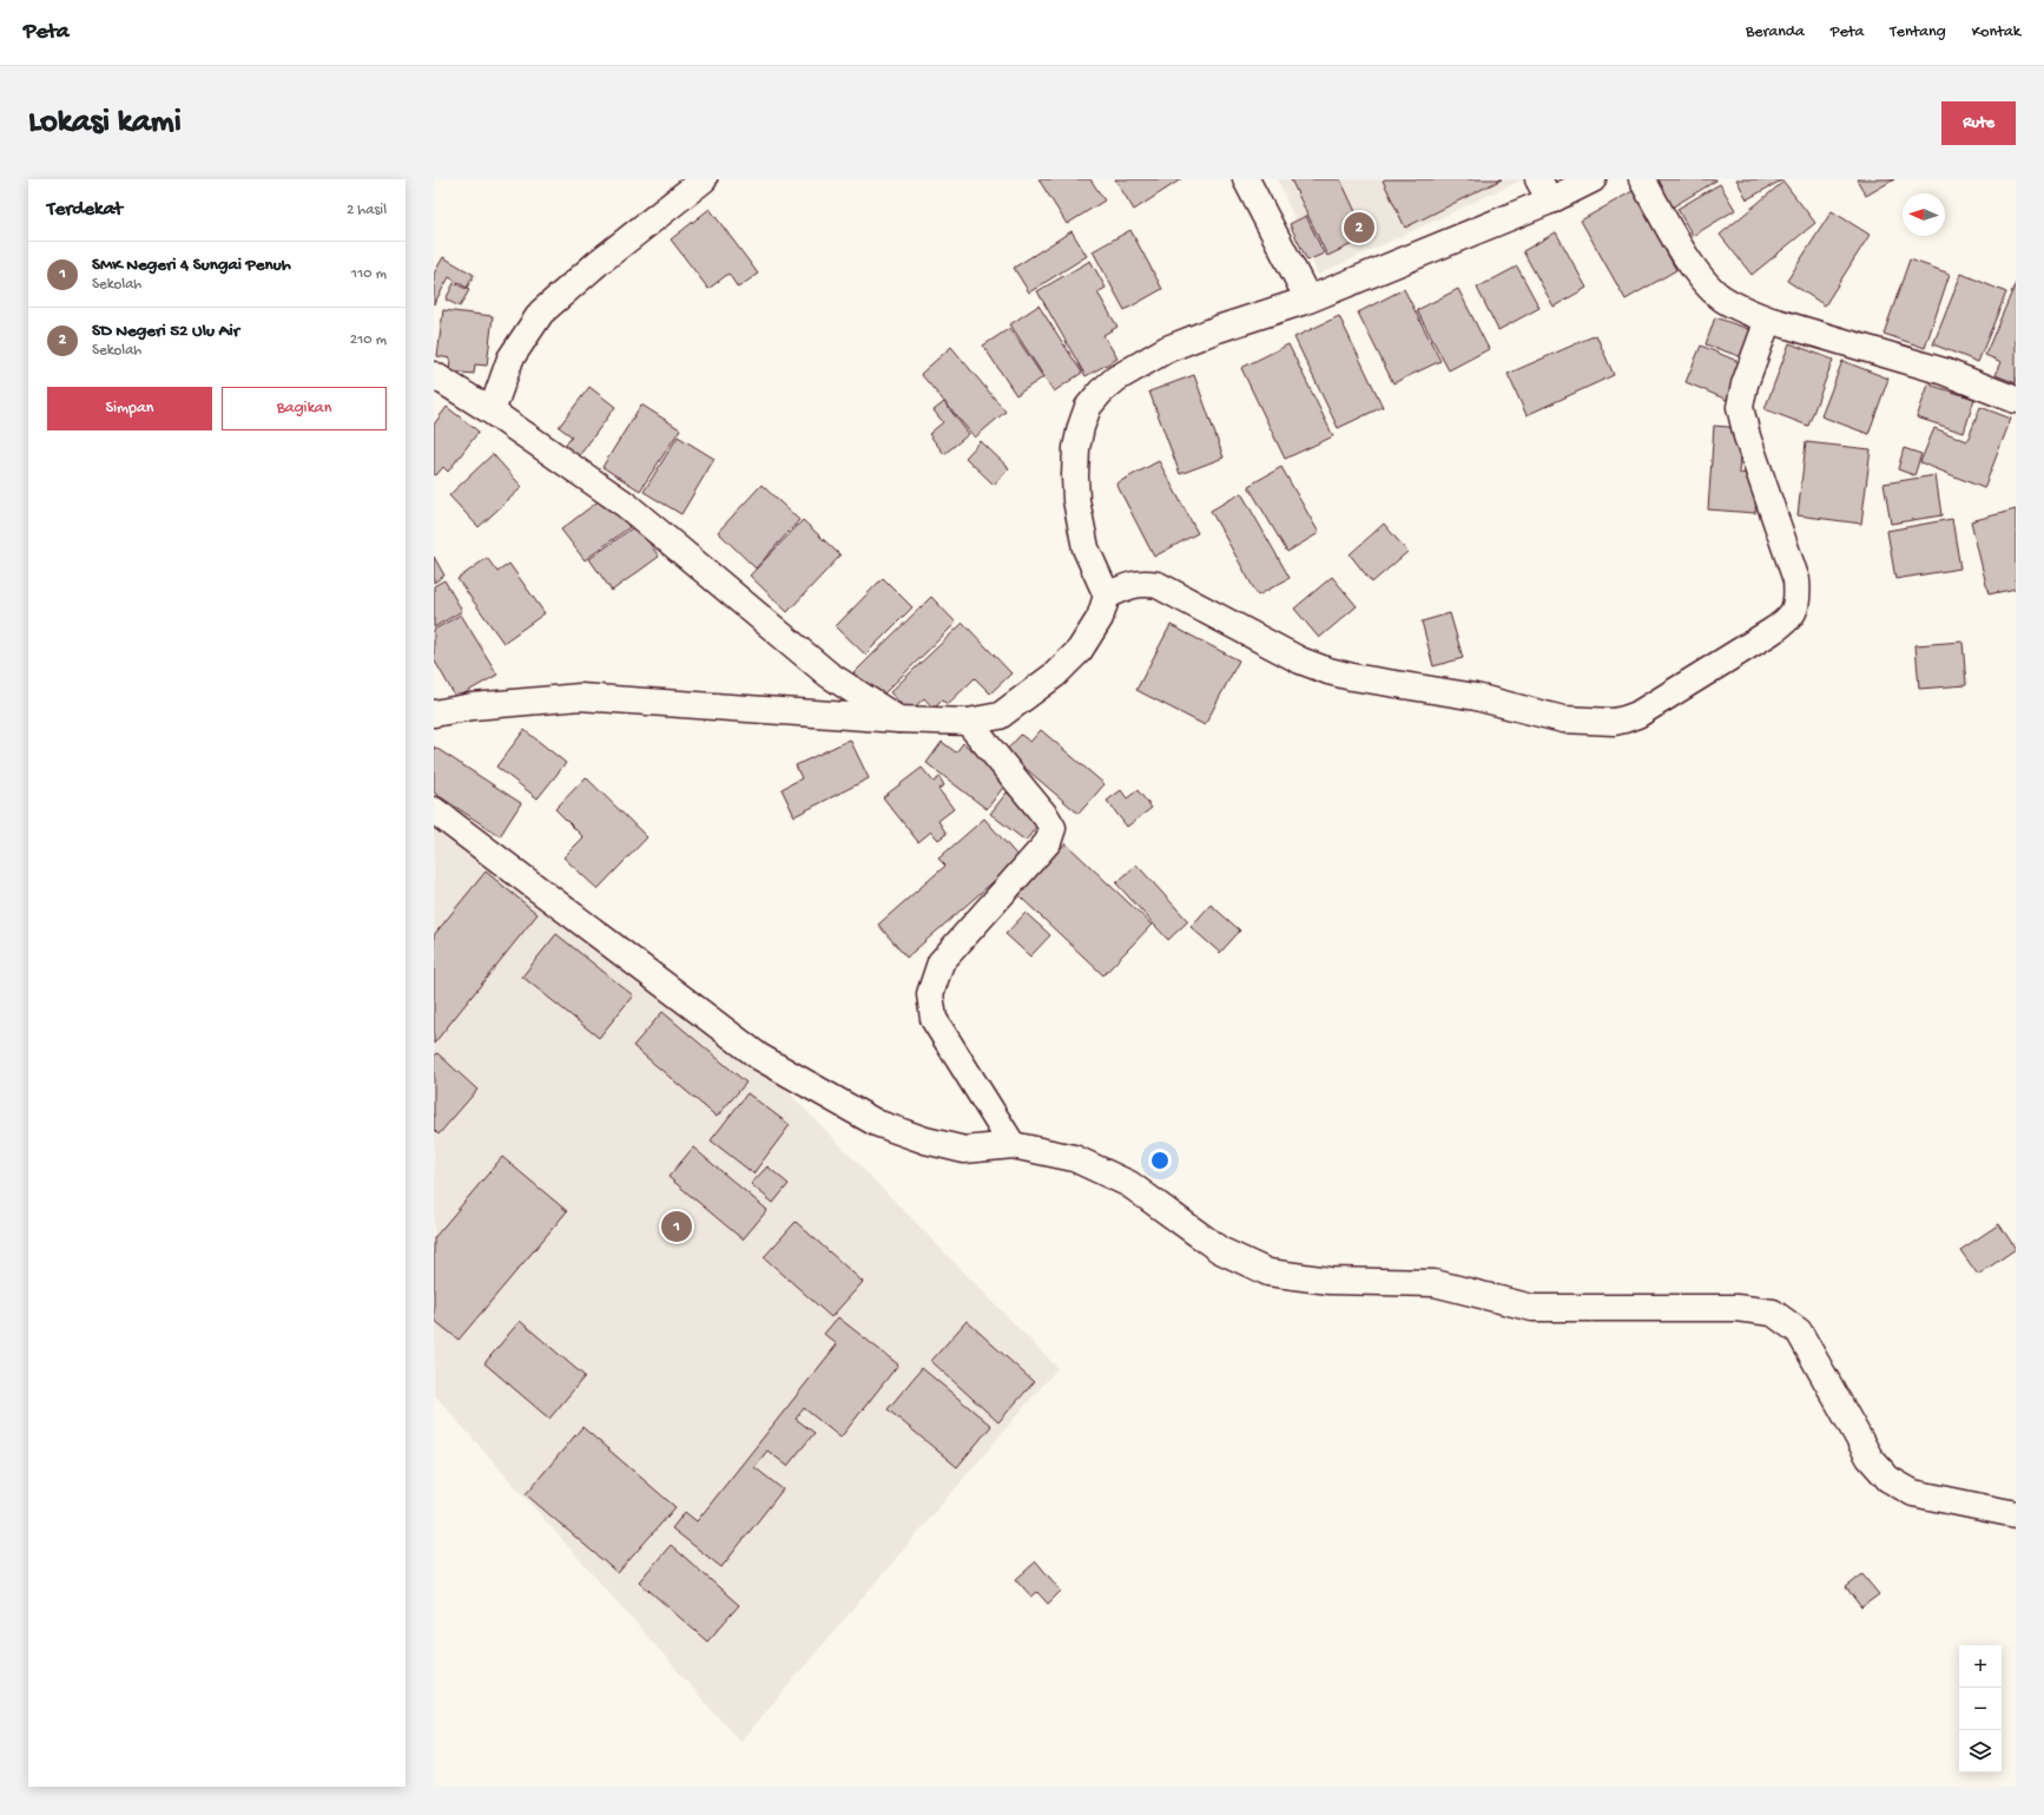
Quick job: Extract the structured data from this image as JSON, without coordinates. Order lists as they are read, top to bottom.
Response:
{
  "north": "left",
  "page": {
    "header": "Peta",
    "nav": [
      "Beranda",
      "Peta",
      "Tentang",
      "Kontak"
    ],
    "buttons": [
      "Rute",
      ["Simpan", "Bagikan"]
    ],
    "title": "Lokasi kami",
    "heading": ["Terdekat", "2 hasil"],
    "pins": ["2", "1"],
    "list": [
      {
        "mark": "1",
        "name": "SMK Negeri 4 Sungai Penuh",
        "note": "Sekolah",
        "value": "110 m"
      },
      {
        "mark": "2",
        "name": "SD Negeri 52 Ulu Air",
        "note": "Sekolah",
        "value": "210 m"
      }
    ],
    "map_buttons": ["+", "−"]
  }
}
